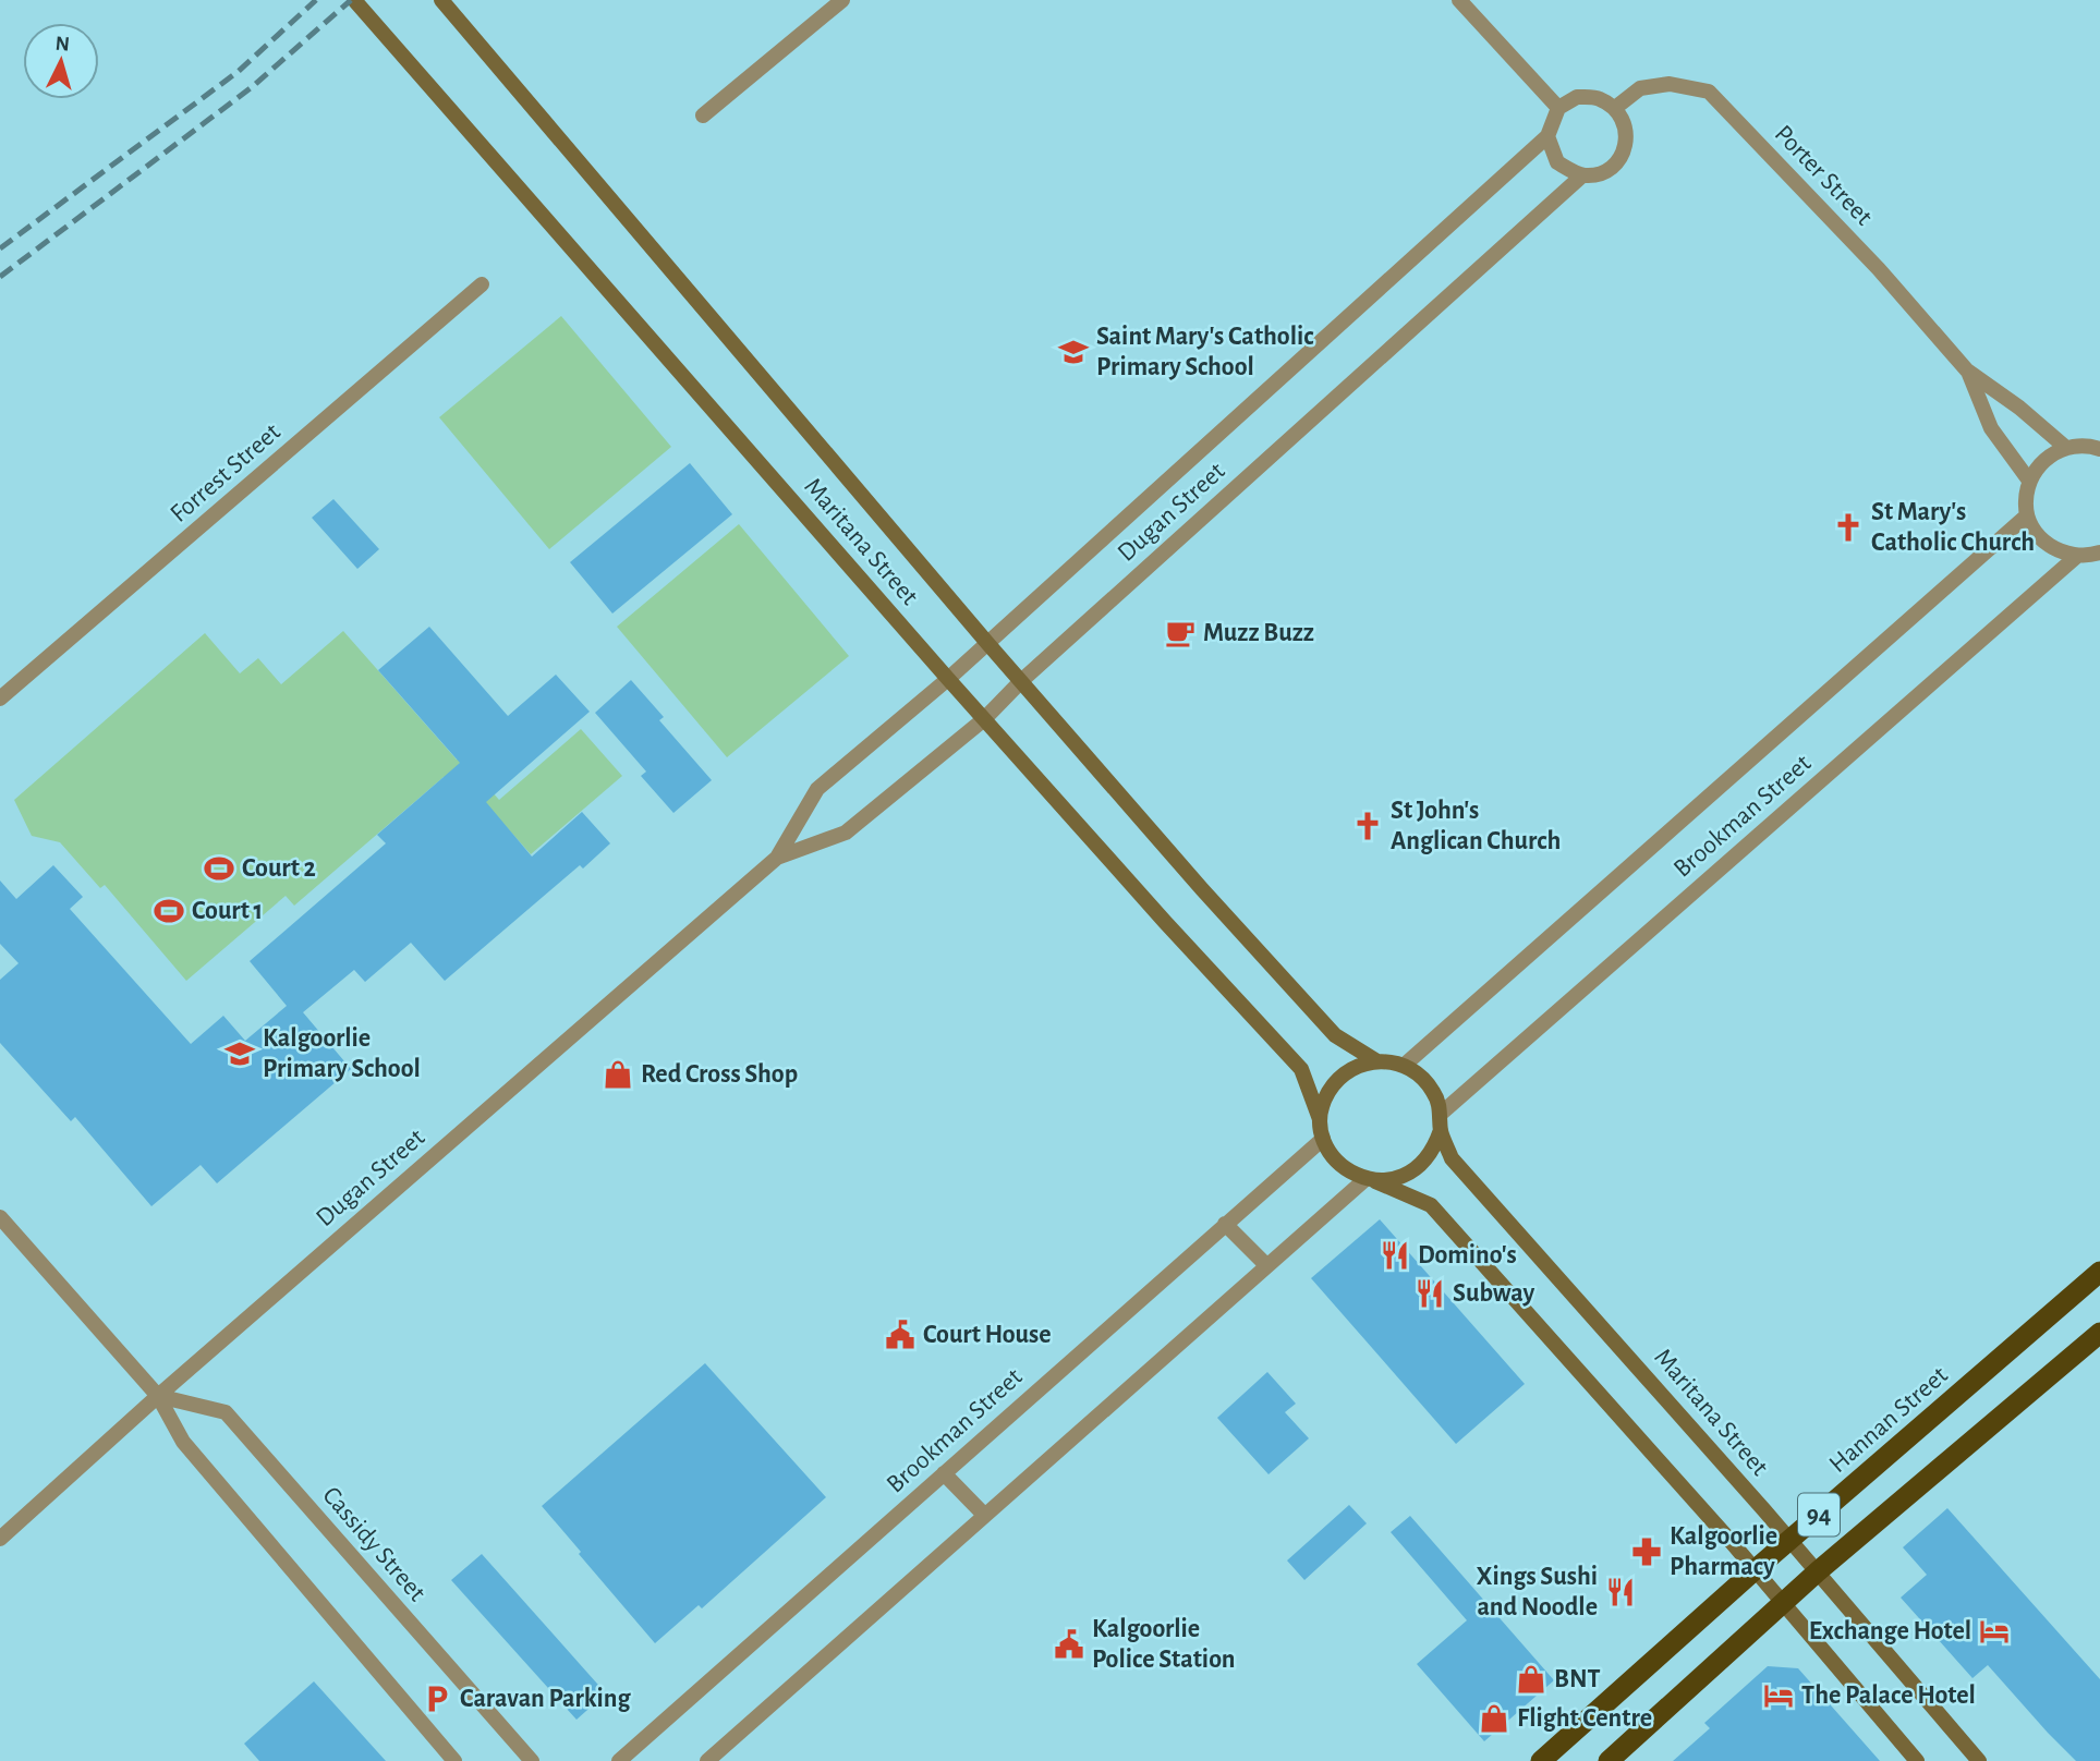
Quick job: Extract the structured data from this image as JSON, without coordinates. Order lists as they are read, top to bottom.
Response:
{
  "streets": {
    "highway": ["Hannan Street", "94"],
    "main road": ["Maritana Street"],
    "street": [
      "Porter Street",
      "Forrest Street",
      "Dugan Street",
      "Brookman Street",
      "Cassidy Street"
    ]
  },
  "crossings": [
    ["Porter Street", "Dugan Street"],
    ["Dugan Street", "Maritana Street"],
    ["Dugan Street", "Cassidy Street"],
    ["Maritana Street", "Brookman Street"],
    ["Maritana Street", "Hannan Street"],
    ["Maritana Street", "94"]
  ],
  "places": {
    "school or university": ["Saint Mary's Catholic Primary School", "Kalgoorlie Primary School"],
    "church": ["St Mary's Catholic Church", "St John's Anglican Church"],
    "cafe": ["Muzz Buzz"],
    "sports": ["Court 2", "Court 1"],
    "shop": ["Red Cross Shop", "BNT", "Flight Centre"],
    "restaurant": ["Domino's", "Subway", "Xings Sushi and Noodle"],
    "public building": ["Court House", "Kalgoorlie Police Station"],
    "pharmacy": ["Kalgoorlie Pharmacy"],
    "hotel": ["Exchange Hotel", "The Palace Hotel"],
    "parking": ["Caravan Parking"]
  },
  "north": "top"
}
